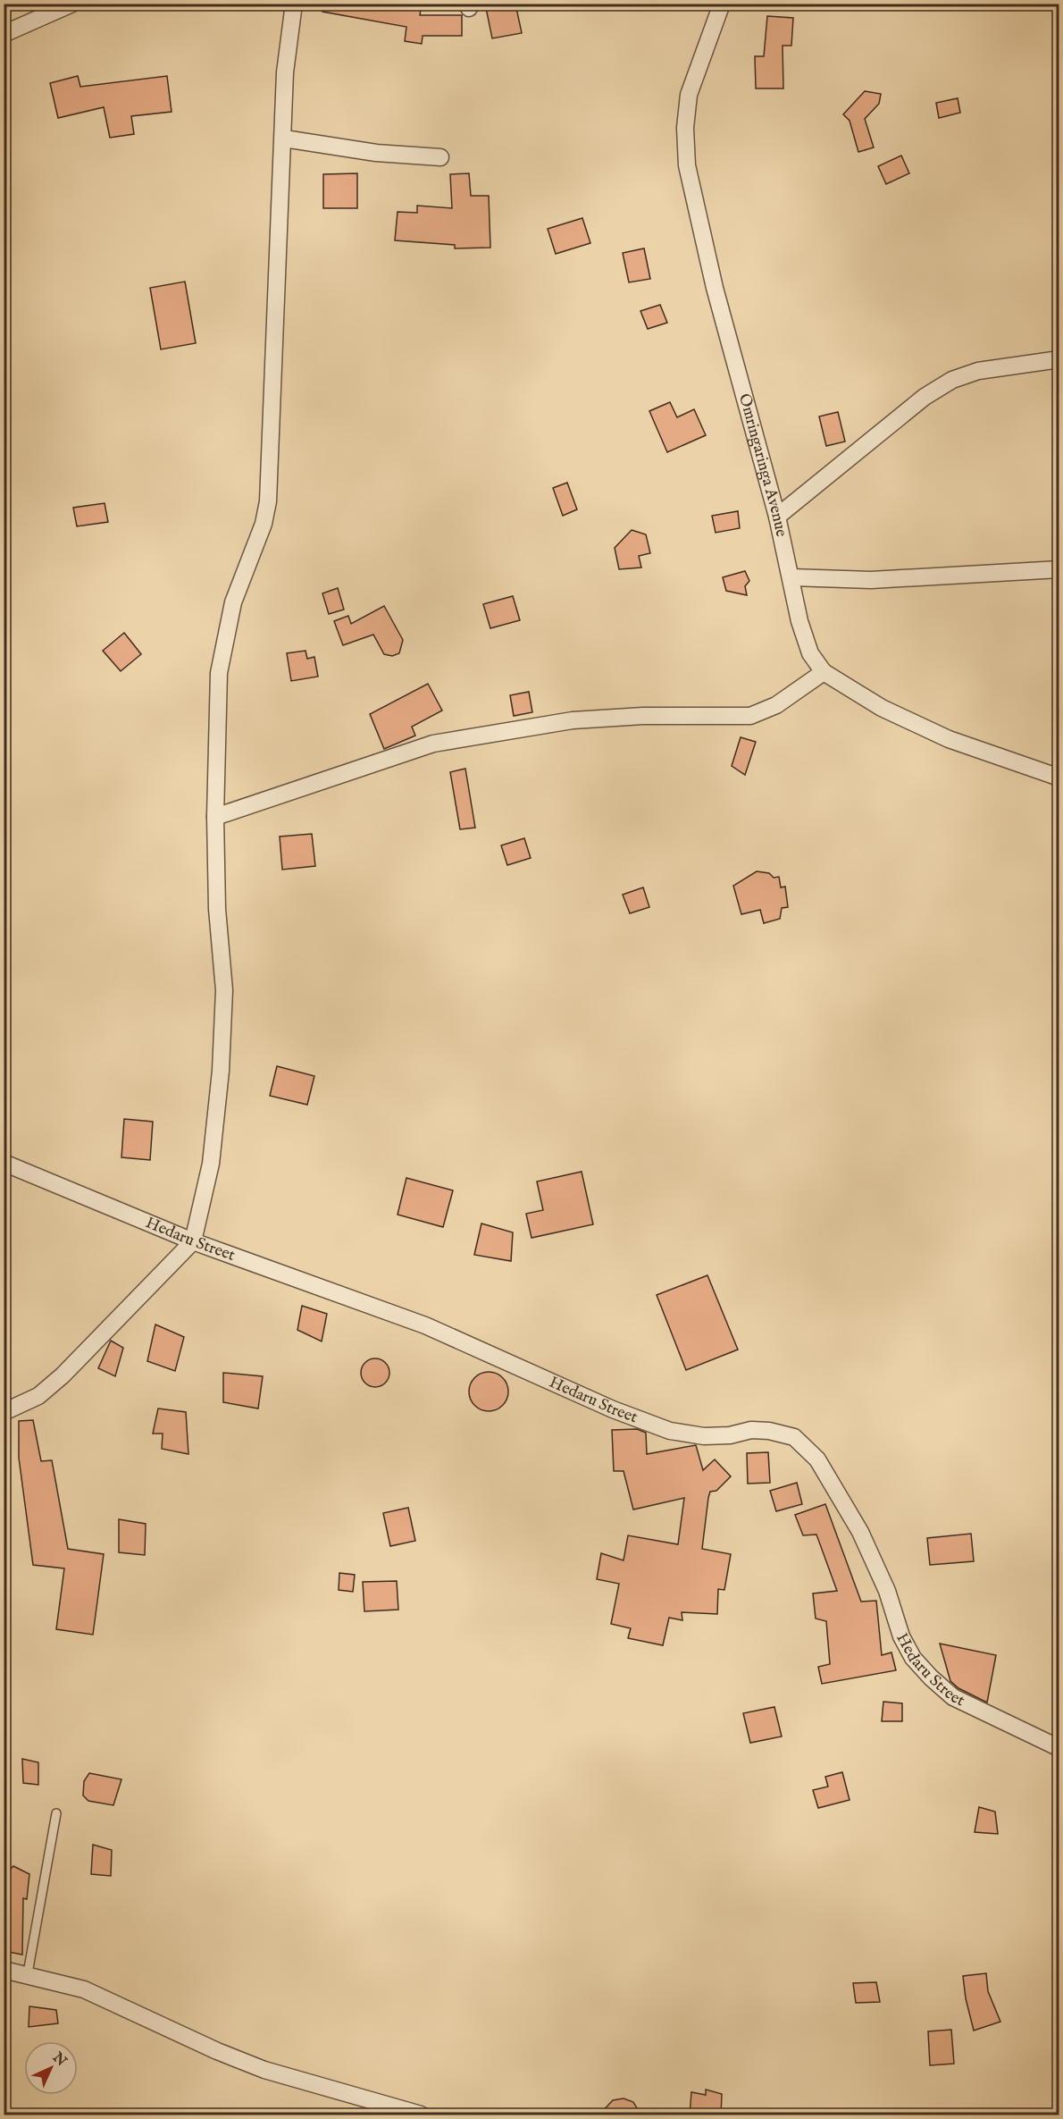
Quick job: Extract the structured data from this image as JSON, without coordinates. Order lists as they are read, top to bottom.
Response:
{
  "streets": {
    "street": ["Omringaringa Avenue", "Hedaru Street"]
  },
  "north": "top right"
}
